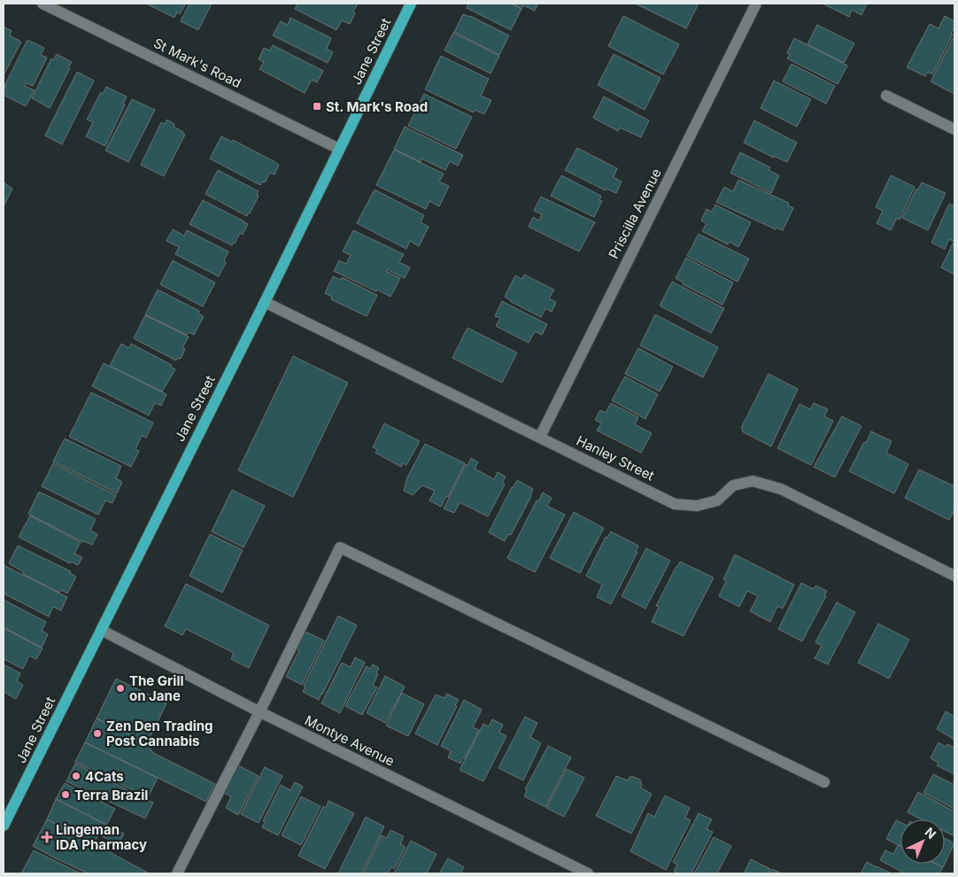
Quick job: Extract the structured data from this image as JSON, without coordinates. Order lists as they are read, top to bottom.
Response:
{
  "streets": {
    "main road": ["Jane Street"],
    "street": [
      "St Mark's Road",
      "Priscilla Avenue",
      "Hanley Street",
      "Montye Avenue"
    ]
  },
  "crossings": [
    ["Jane Street", "St Mark's Road"],
    ["Jane Street", "Hanley Street"],
    ["Jane Street", "Montye Avenue"],
    ["Priscilla Avenue", "Hanley Street"]
  ],
  "places": {
    "transit": ["St. Mark's Road"],
    "other": [
      "The Grill on Jane",
      "Zen Den Trading Post Cannabis",
      "4Cats",
      "Terra Brazil"
    ],
    "health": ["Lingeman IDA Pharmacy"]
  },
  "north": "top right"
}
